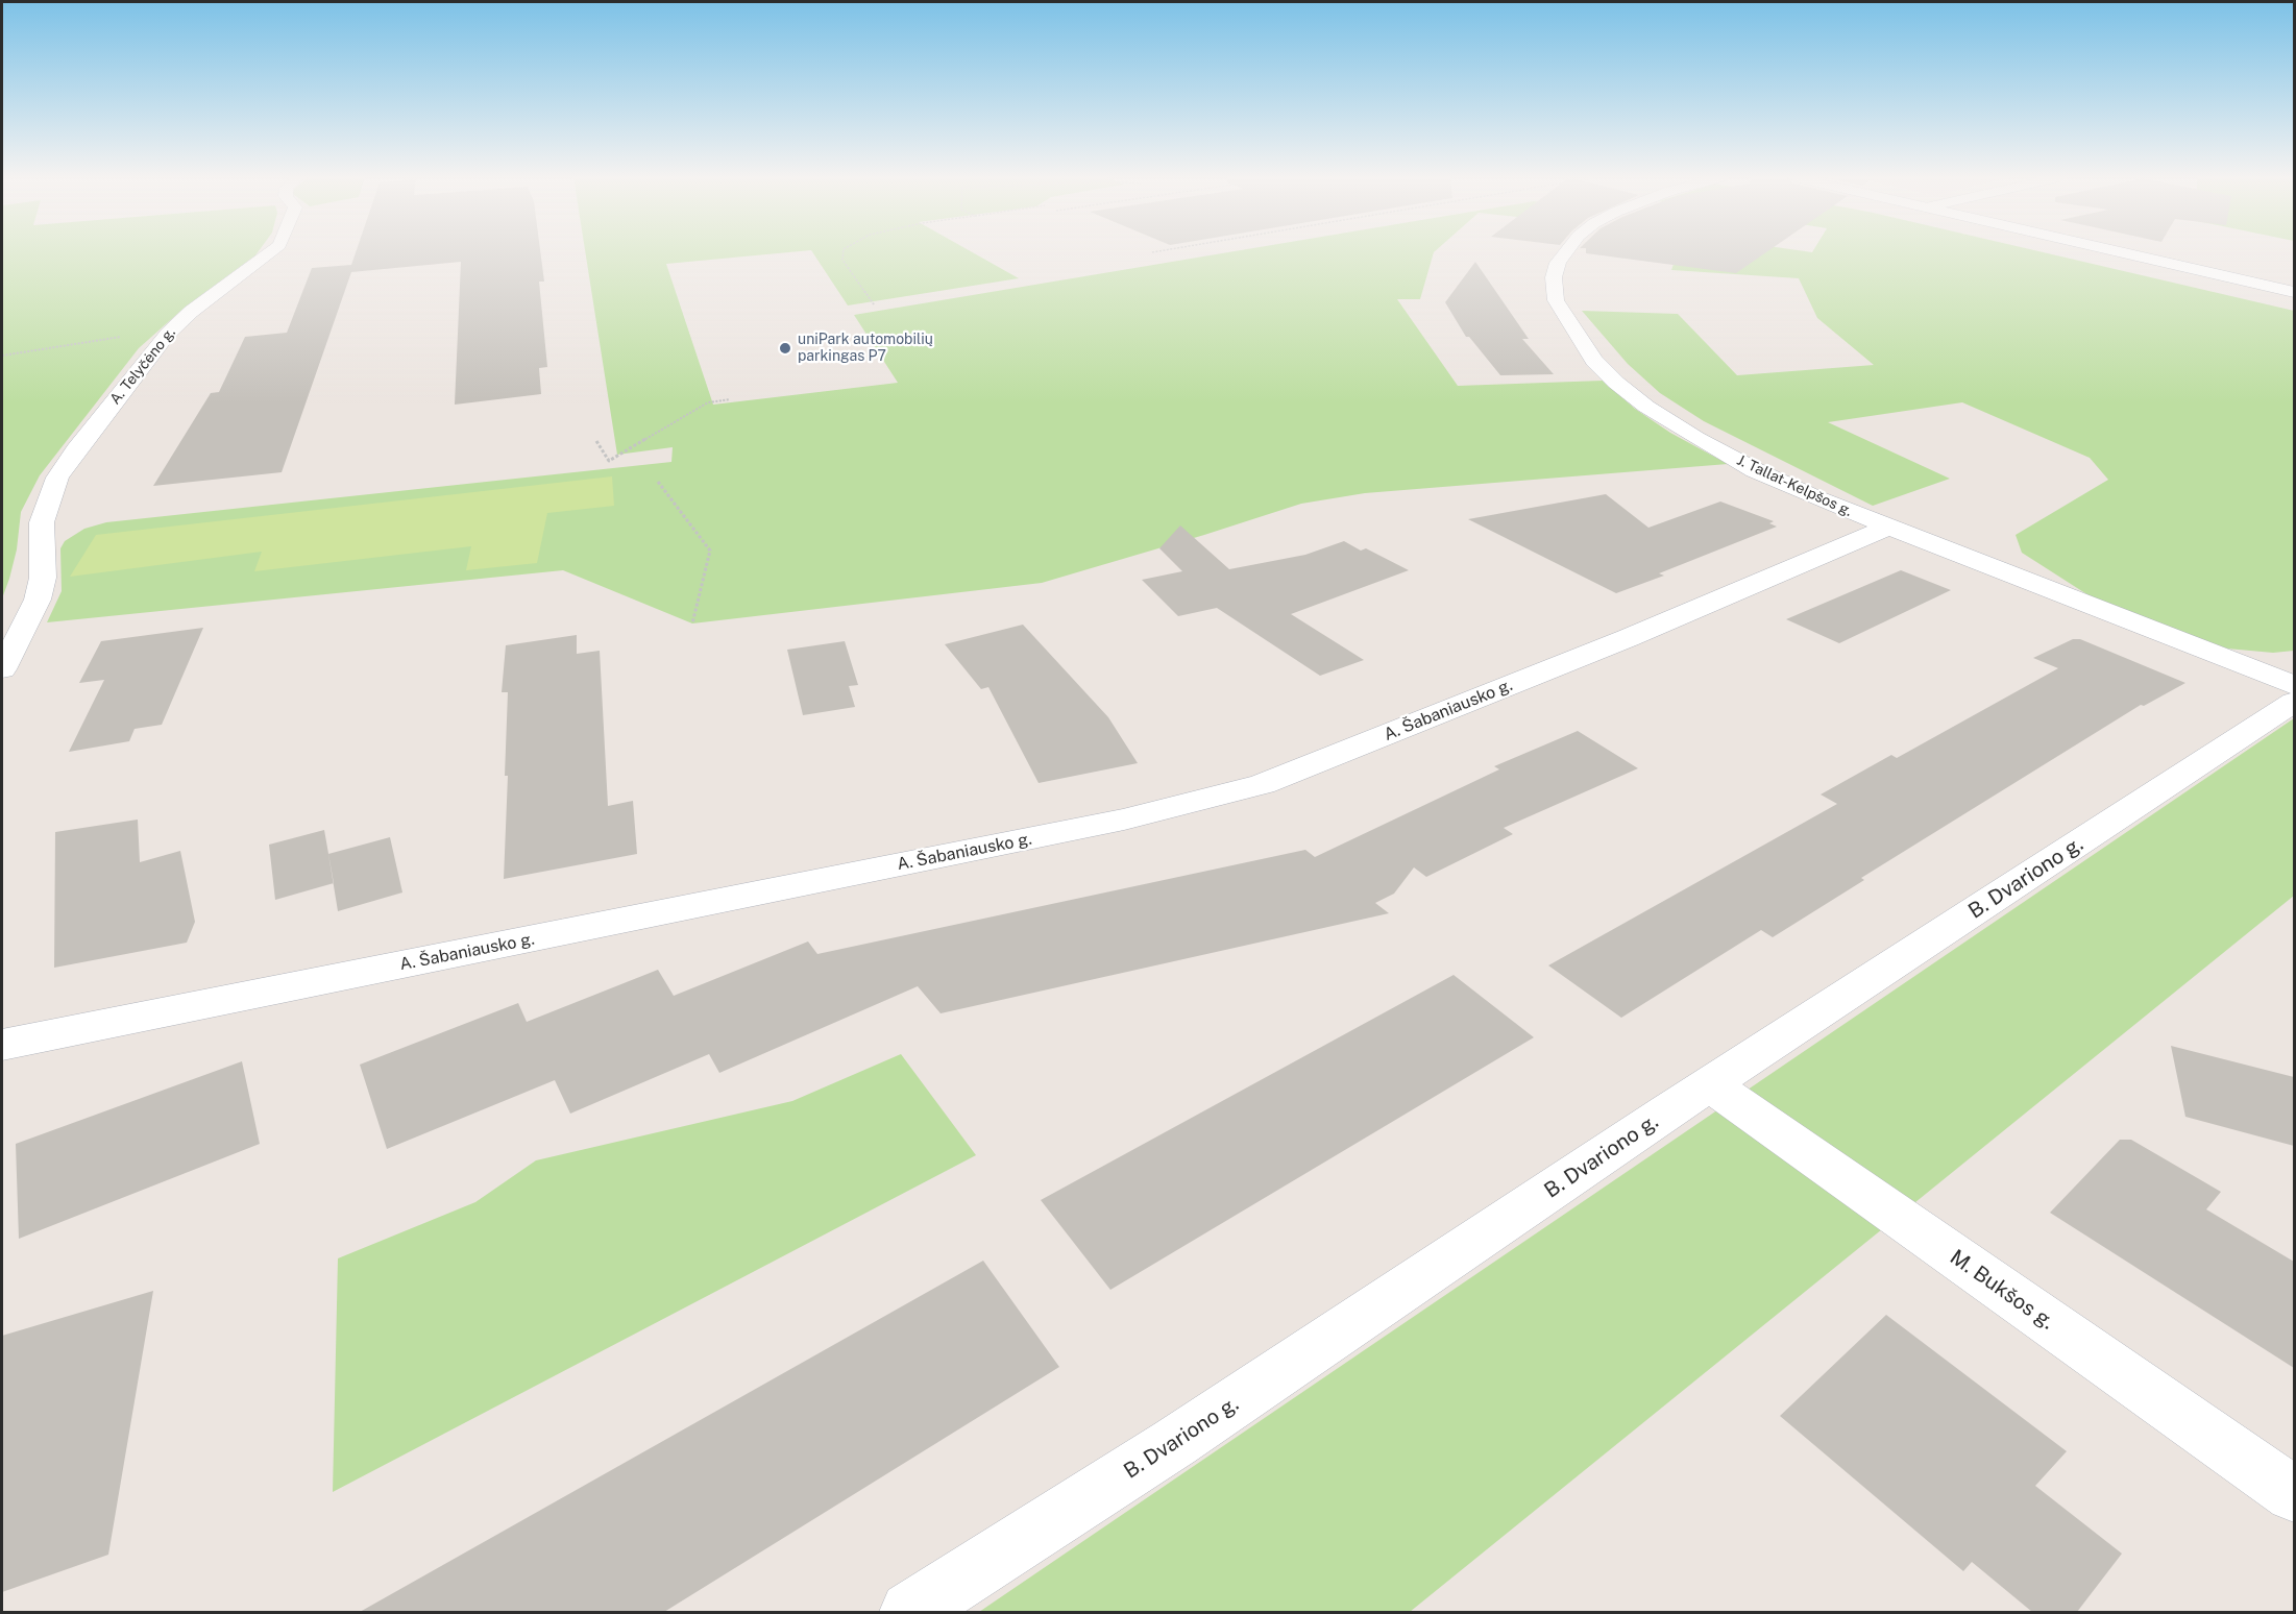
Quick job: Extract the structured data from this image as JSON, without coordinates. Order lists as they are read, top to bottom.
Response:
{
  "streets": {
    "street": [
      "A. Telyčėno g.",
      "J. Tallat-Kelpšos g.",
      "A. Šabaniausko g.",
      "B. Dvariono g.",
      "M. Bukšos g."
    ]
  },
  "crossings": [
    ["J. Tallat-Kelpšos g.", "A. Šabaniausko g."],
    ["J. Tallat-Kelpšos g.", "B. Dvariono g."],
    ["B. Dvariono g.", "M. Bukšos g."]
  ],
  "places": ["uniPark automobilių parkingas P7"]
}
